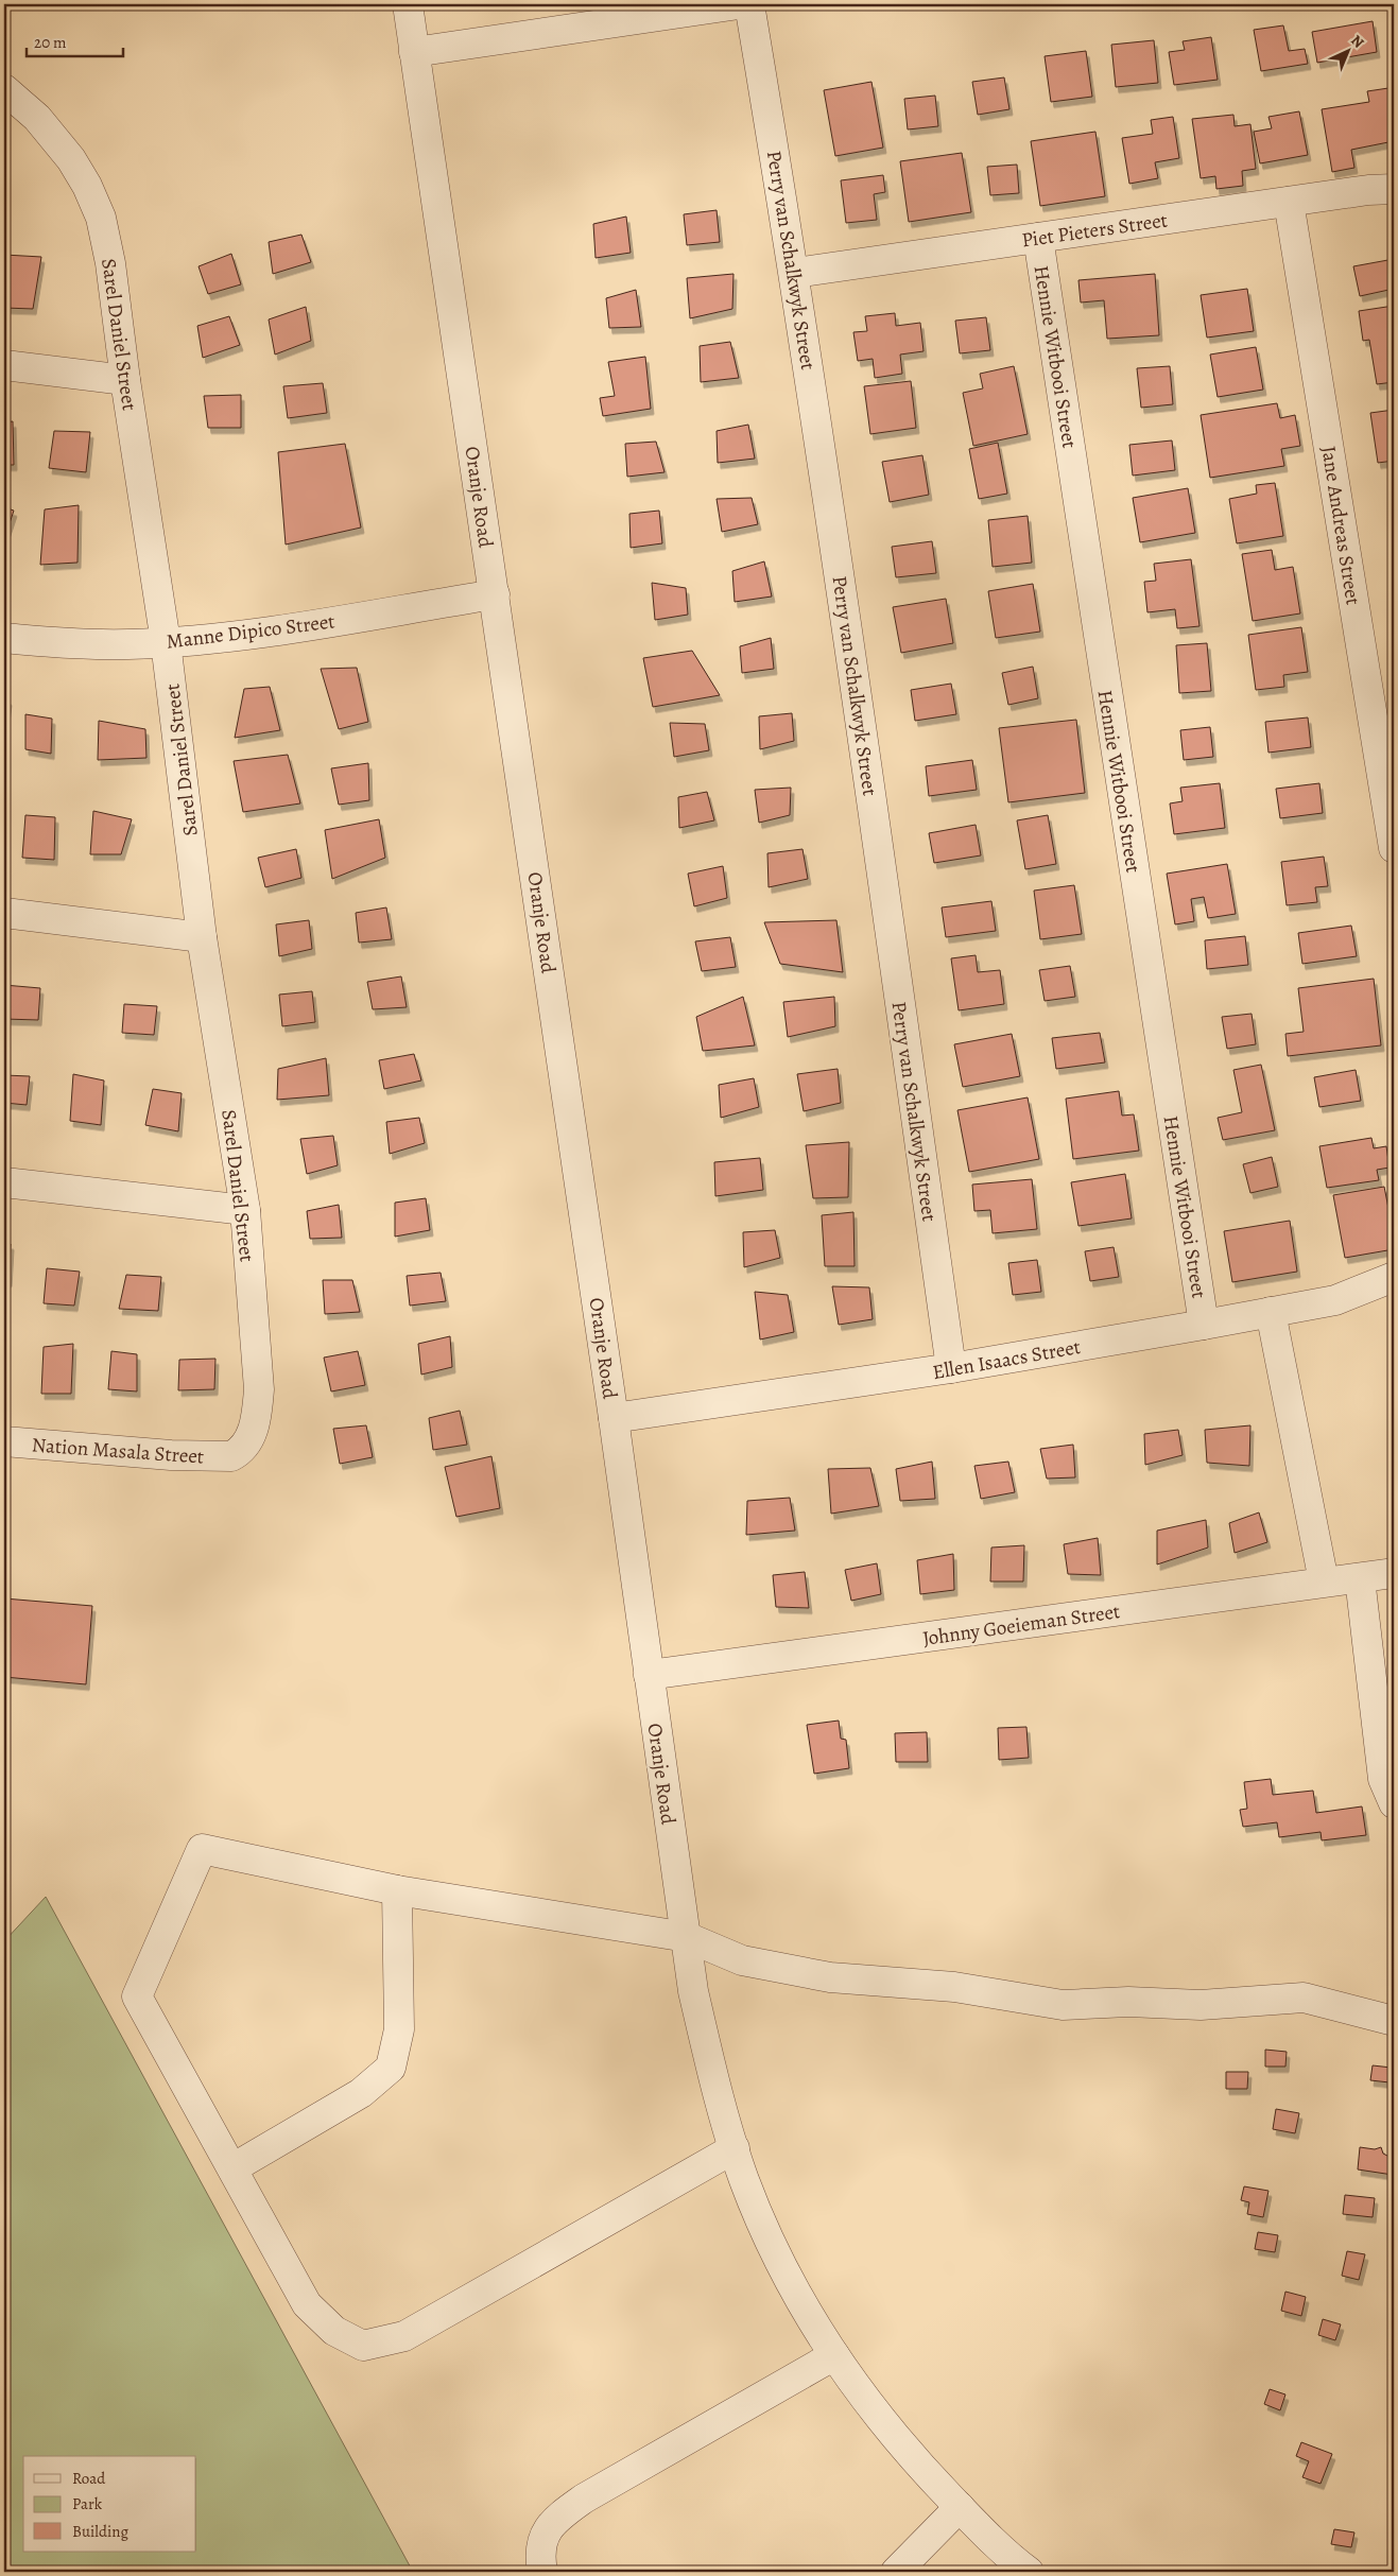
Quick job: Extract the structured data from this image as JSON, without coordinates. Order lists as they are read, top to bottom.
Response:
{
  "streets": {
    "street": [
      "Piet Pieters Street",
      "Perry van Schalkwyk Street",
      "Sarel Daniel Street",
      "Hennie Witbooi Street",
      "Oranje Road",
      "Jane Andreas Street",
      "Manne Dipico Street",
      "Ellen Isaacs Street",
      "Nation Masala Street",
      "Johnny Goeieman Street"
    ]
  },
  "crossings": [
    ["Piet Pieters Street", "Perry van Schalkwyk Street"],
    ["Piet Pieters Street", "Hennie Witbooi Street"],
    ["Piet Pieters Street", "Jane Andreas Street"],
    ["Perry van Schalkwyk Street", "Ellen Isaacs Street"],
    ["Sarel Daniel Street", "Manne Dipico Street"],
    ["Sarel Daniel Street", "Nation Masala Street"],
    ["Hennie Witbooi Street", "Ellen Isaacs Street"],
    ["Oranje Road", "Manne Dipico Street"],
    ["Oranje Road", "Ellen Isaacs Street"],
    ["Oranje Road", "Johnny Goeieman Street"]
  ],
  "legend": ["Road", "Park", "Building"],
  "scale_bar": "20 m",
  "north": "top right"
}
